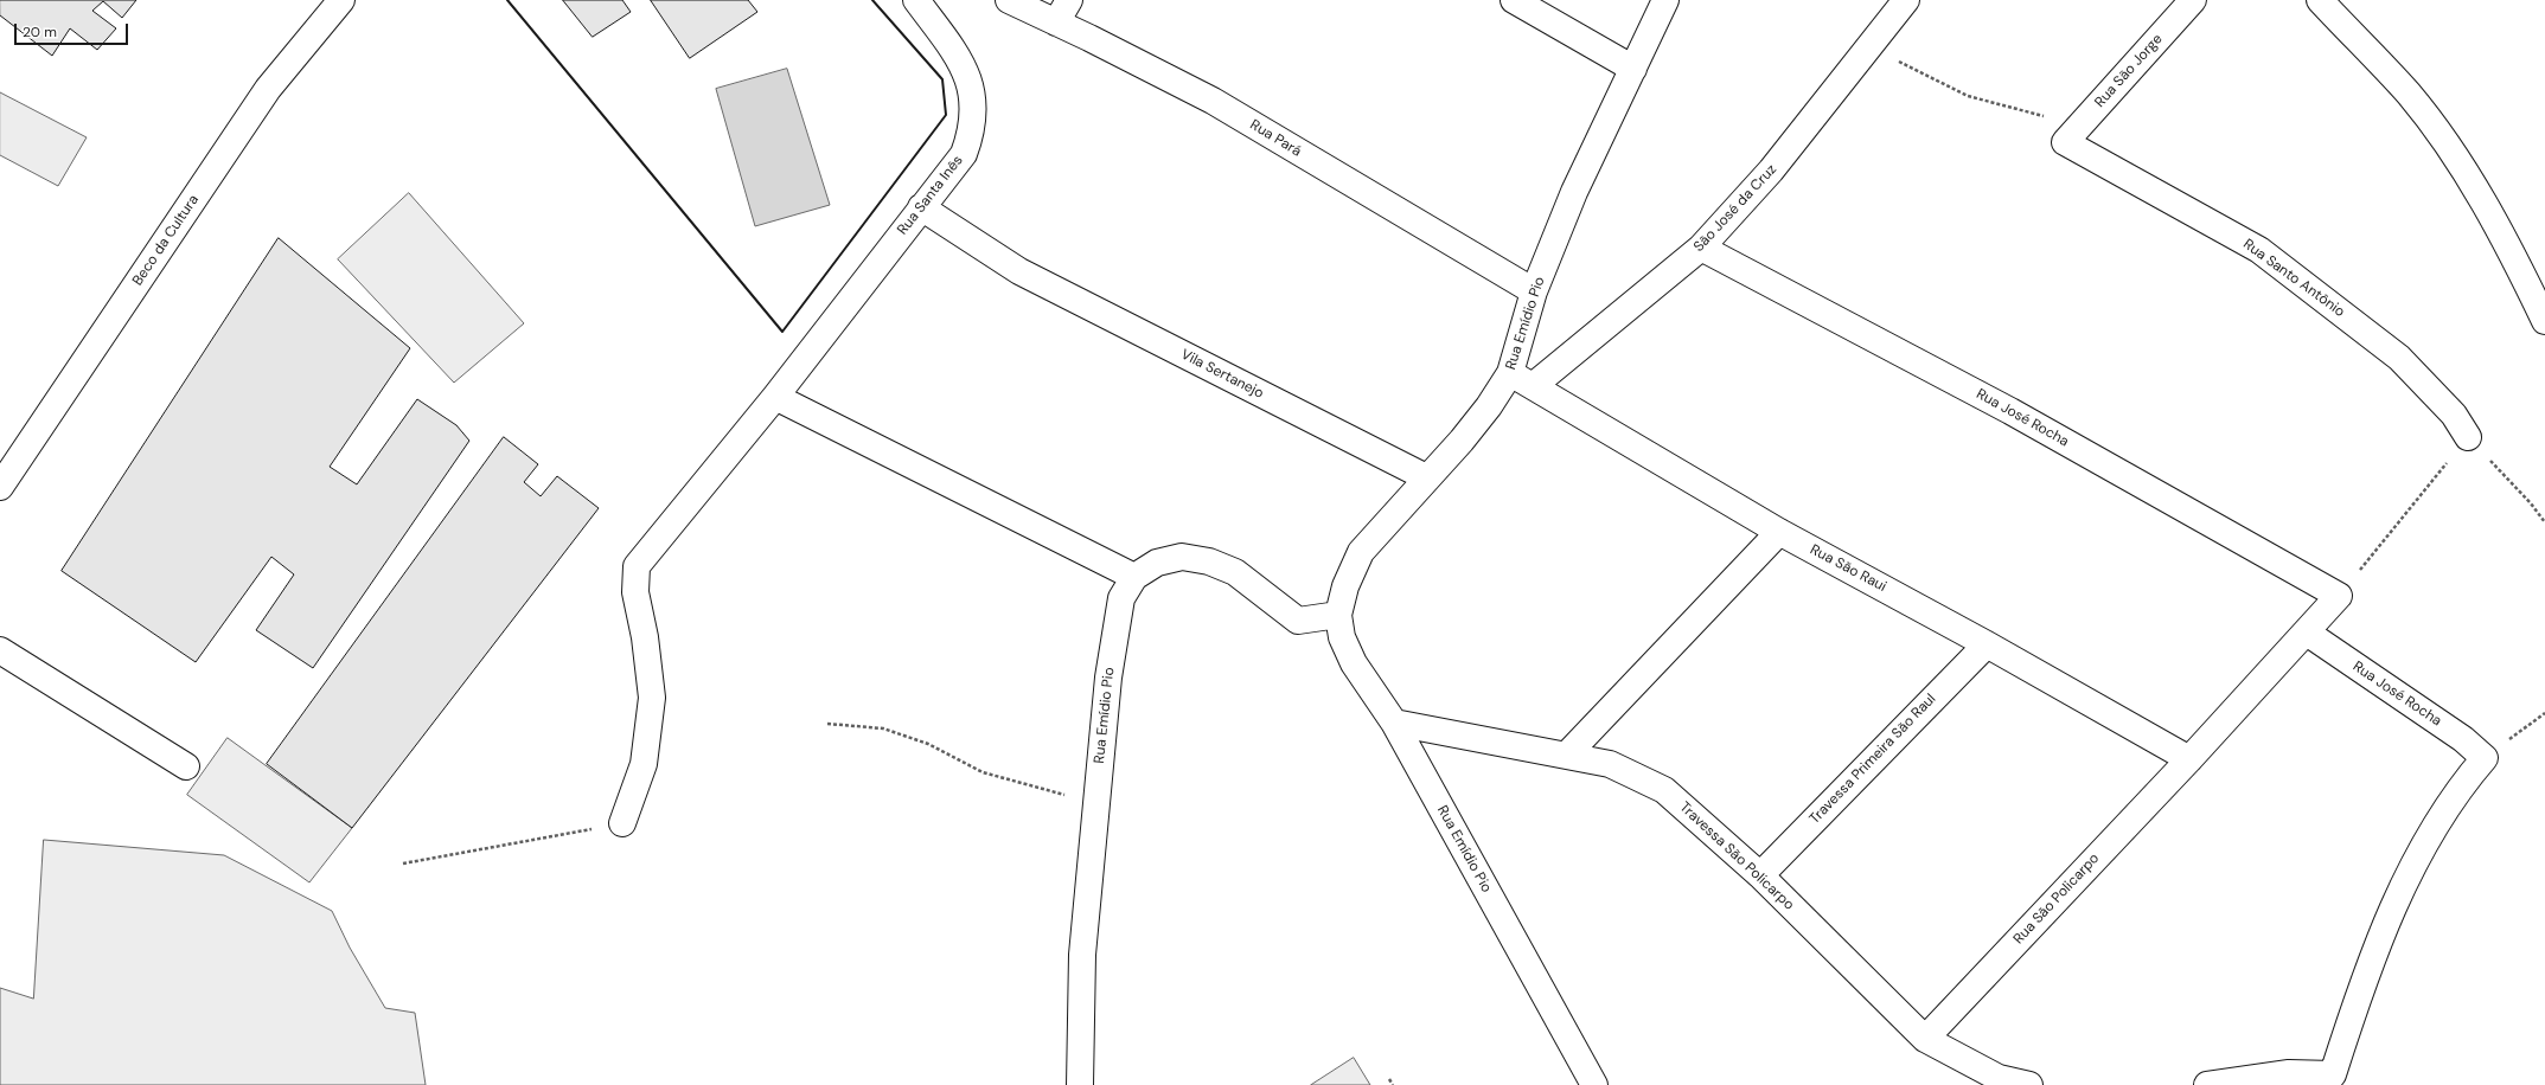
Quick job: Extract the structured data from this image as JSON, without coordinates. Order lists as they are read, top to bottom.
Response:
{
  "streets": {
    "street": [
      "Rua São Jorge",
      "Rua Pará",
      "Rua Santa Inês",
      "São José da Cruz",
      "Beco da Cultura",
      "Rua Santo Antônio",
      "Rua Emídio Pio",
      "Vila Sertanejo",
      "Rua José Rocha",
      "Rua São Raui",
      "Travessa Primeira São Raul",
      "Travessa São Policarpo",
      "Rua São Policarpo"
    ]
  },
  "crossings": [
    ["Rua São Jorge", "Rua Santo Antônio"],
    ["Rua Pará", "Rua Emídio Pio"],
    ["Rua Santa Inês", "Vila Sertanejo"],
    ["São José da Cruz", "Rua José Rocha"],
    ["São José da Cruz", "Rua São Raui"],
    ["Rua Emídio Pio", "Vila Sertanejo"],
    ["Rua Emídio Pio", "Rua São Raui"],
    ["Rua Emídio Pio", "Travessa São Policarpo"],
    ["Rua José Rocha", "Rua São Policarpo"],
    ["Rua São Raui", "Travessa Primeira São Raul"],
    ["Rua São Raui", "Rua São Policarpo"],
    ["Travessa Primeira São Raul", "Travessa São Policarpo"],
    ["Travessa São Policarpo", "Rua São Policarpo"]
  ],
  "scale_bar": "20 m"
}
